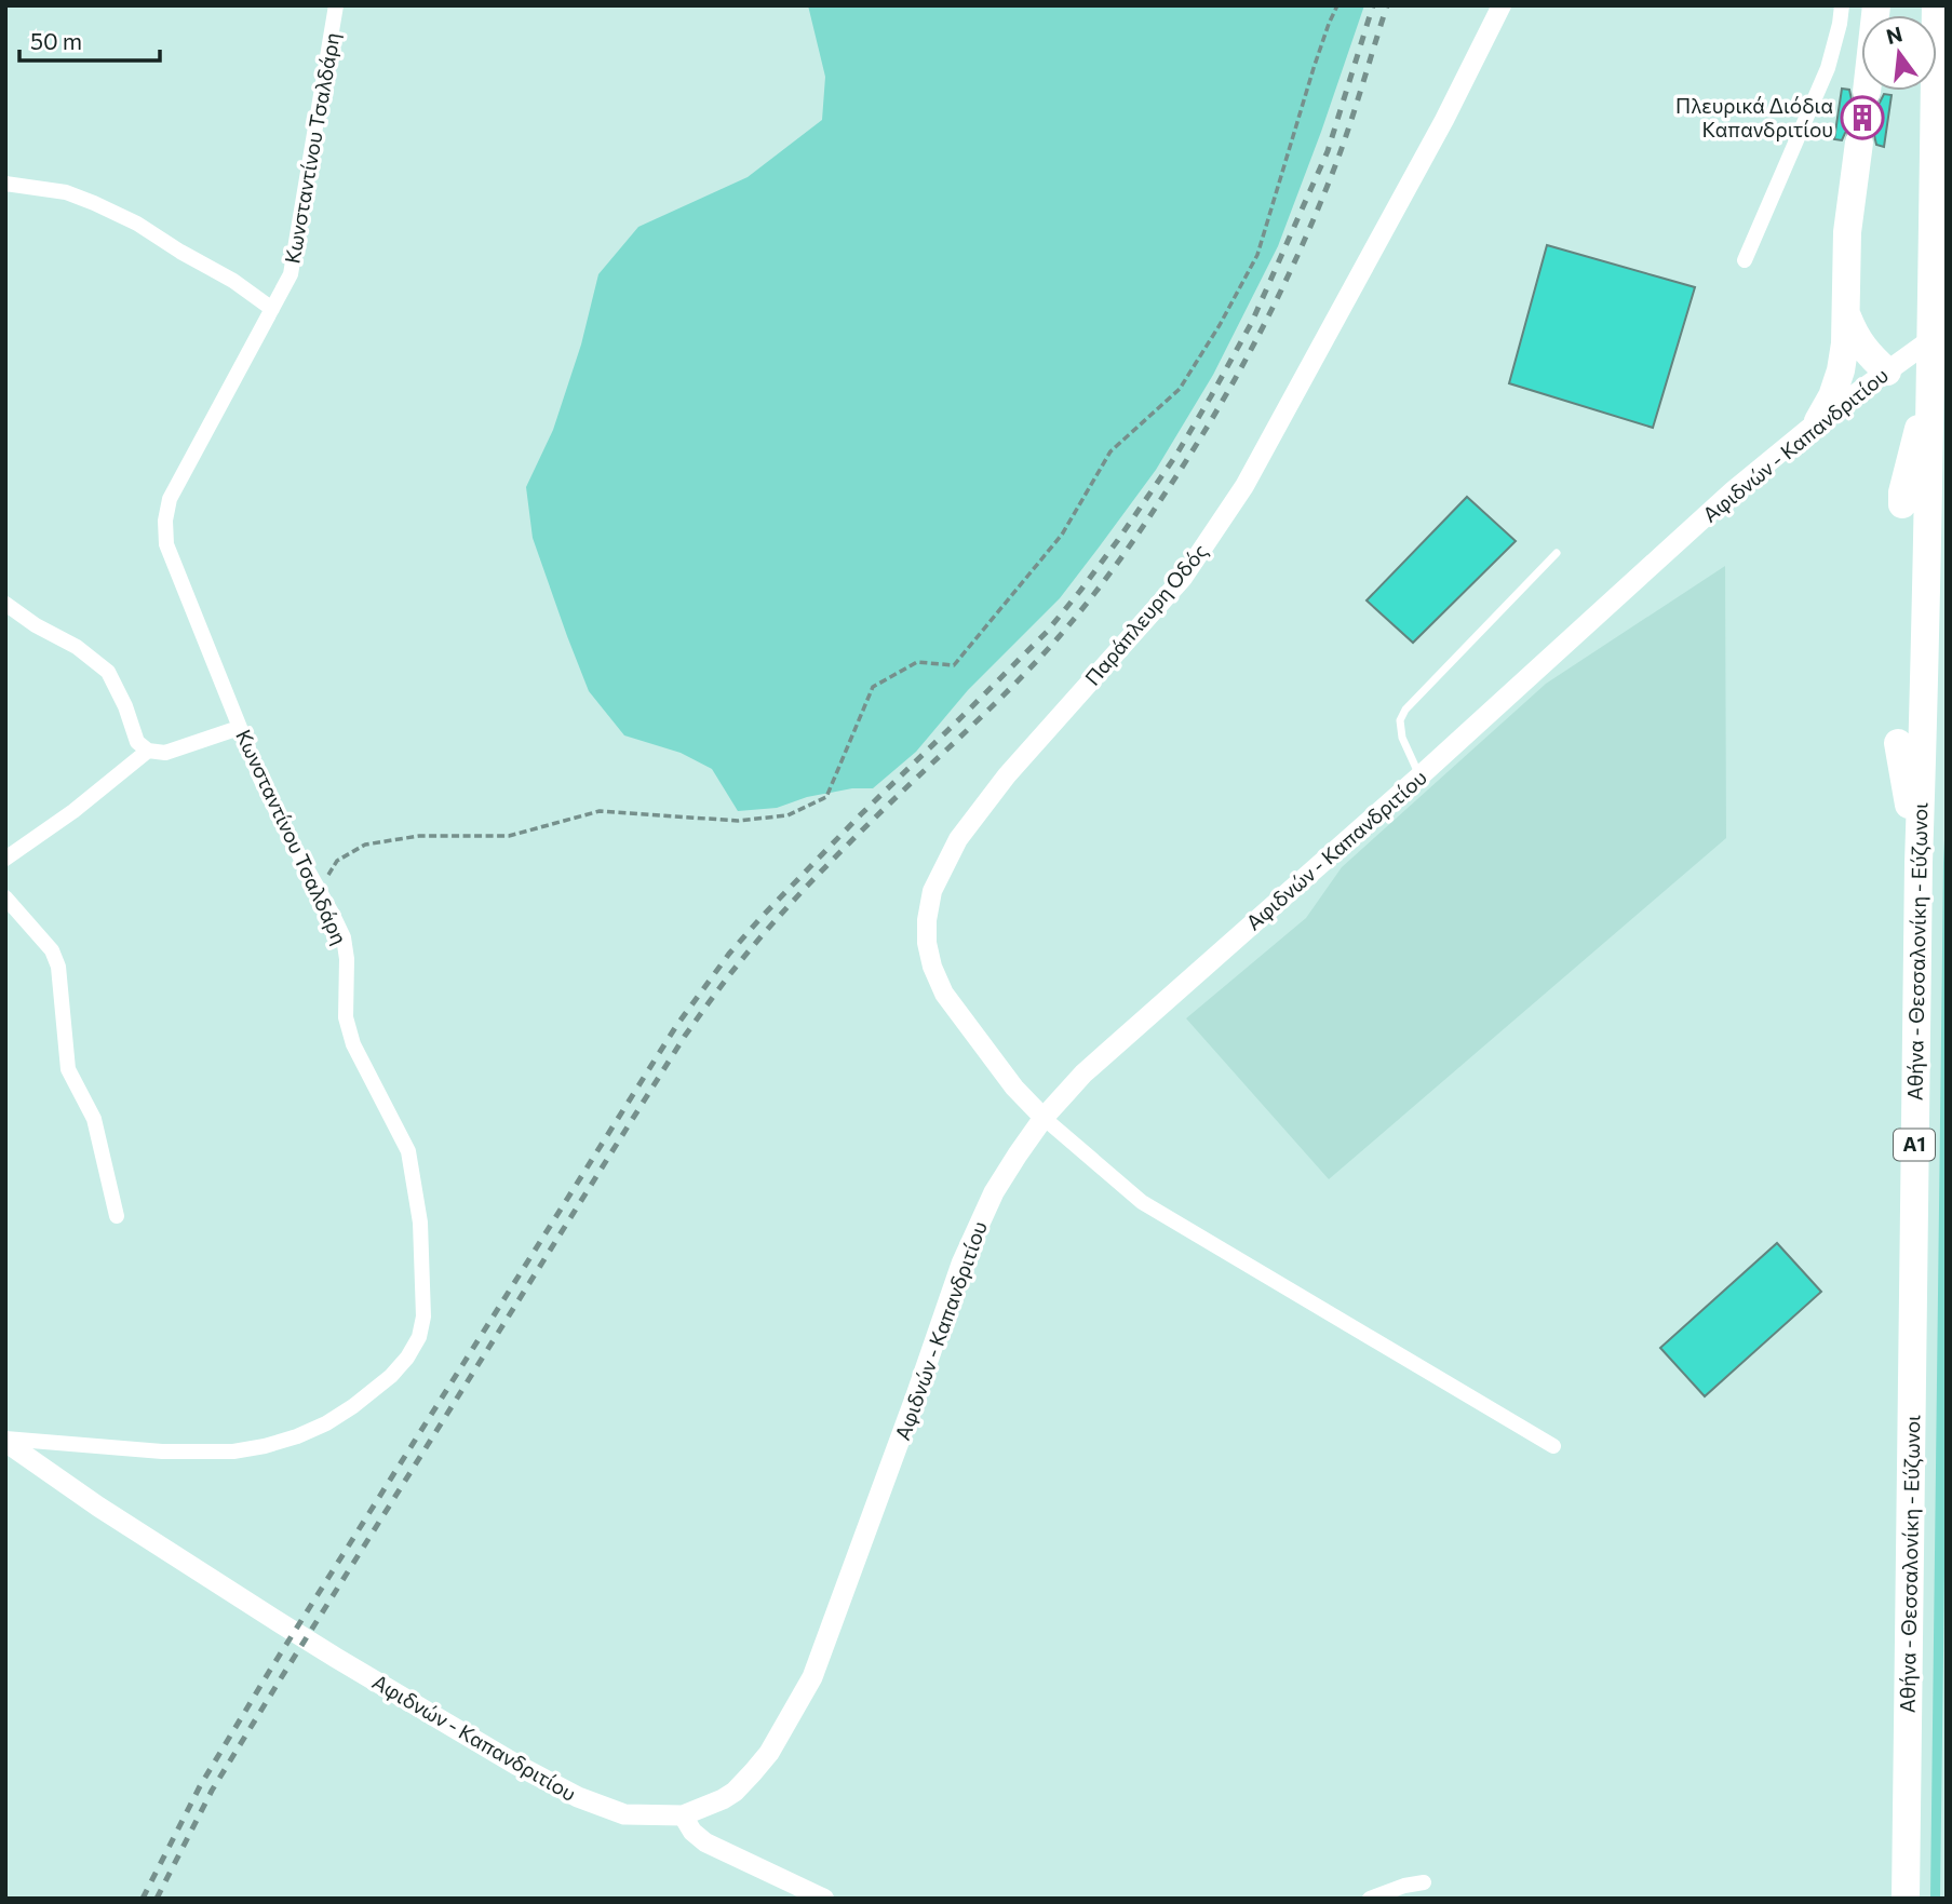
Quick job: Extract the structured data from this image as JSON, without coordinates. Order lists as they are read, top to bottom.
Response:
{
  "streets": {
    "highway": ["Αθήνα - Θεσσαλονίκη - Εύζωνοι", "Α1"],
    "main road": ["Αφιδνών - Καπανδριτίου"],
    "street": ["Κωνσταντίνου Τσαλδάρη", "Παράπλευρη Οδός"]
  },
  "crossings": [
    ["Κωνσταντίνου Τσαλδάρη", "Αφιδνών - Καπανδριτίου"],
    ["Αφιδνών - Καπανδριτίου", "Παράπλευρη Οδός"]
  ],
  "places": {
    "building": ["Πλευρικά Διόδια Καπανδριτίου"]
  },
  "scale_bar": "50 m",
  "north": "top"
}
